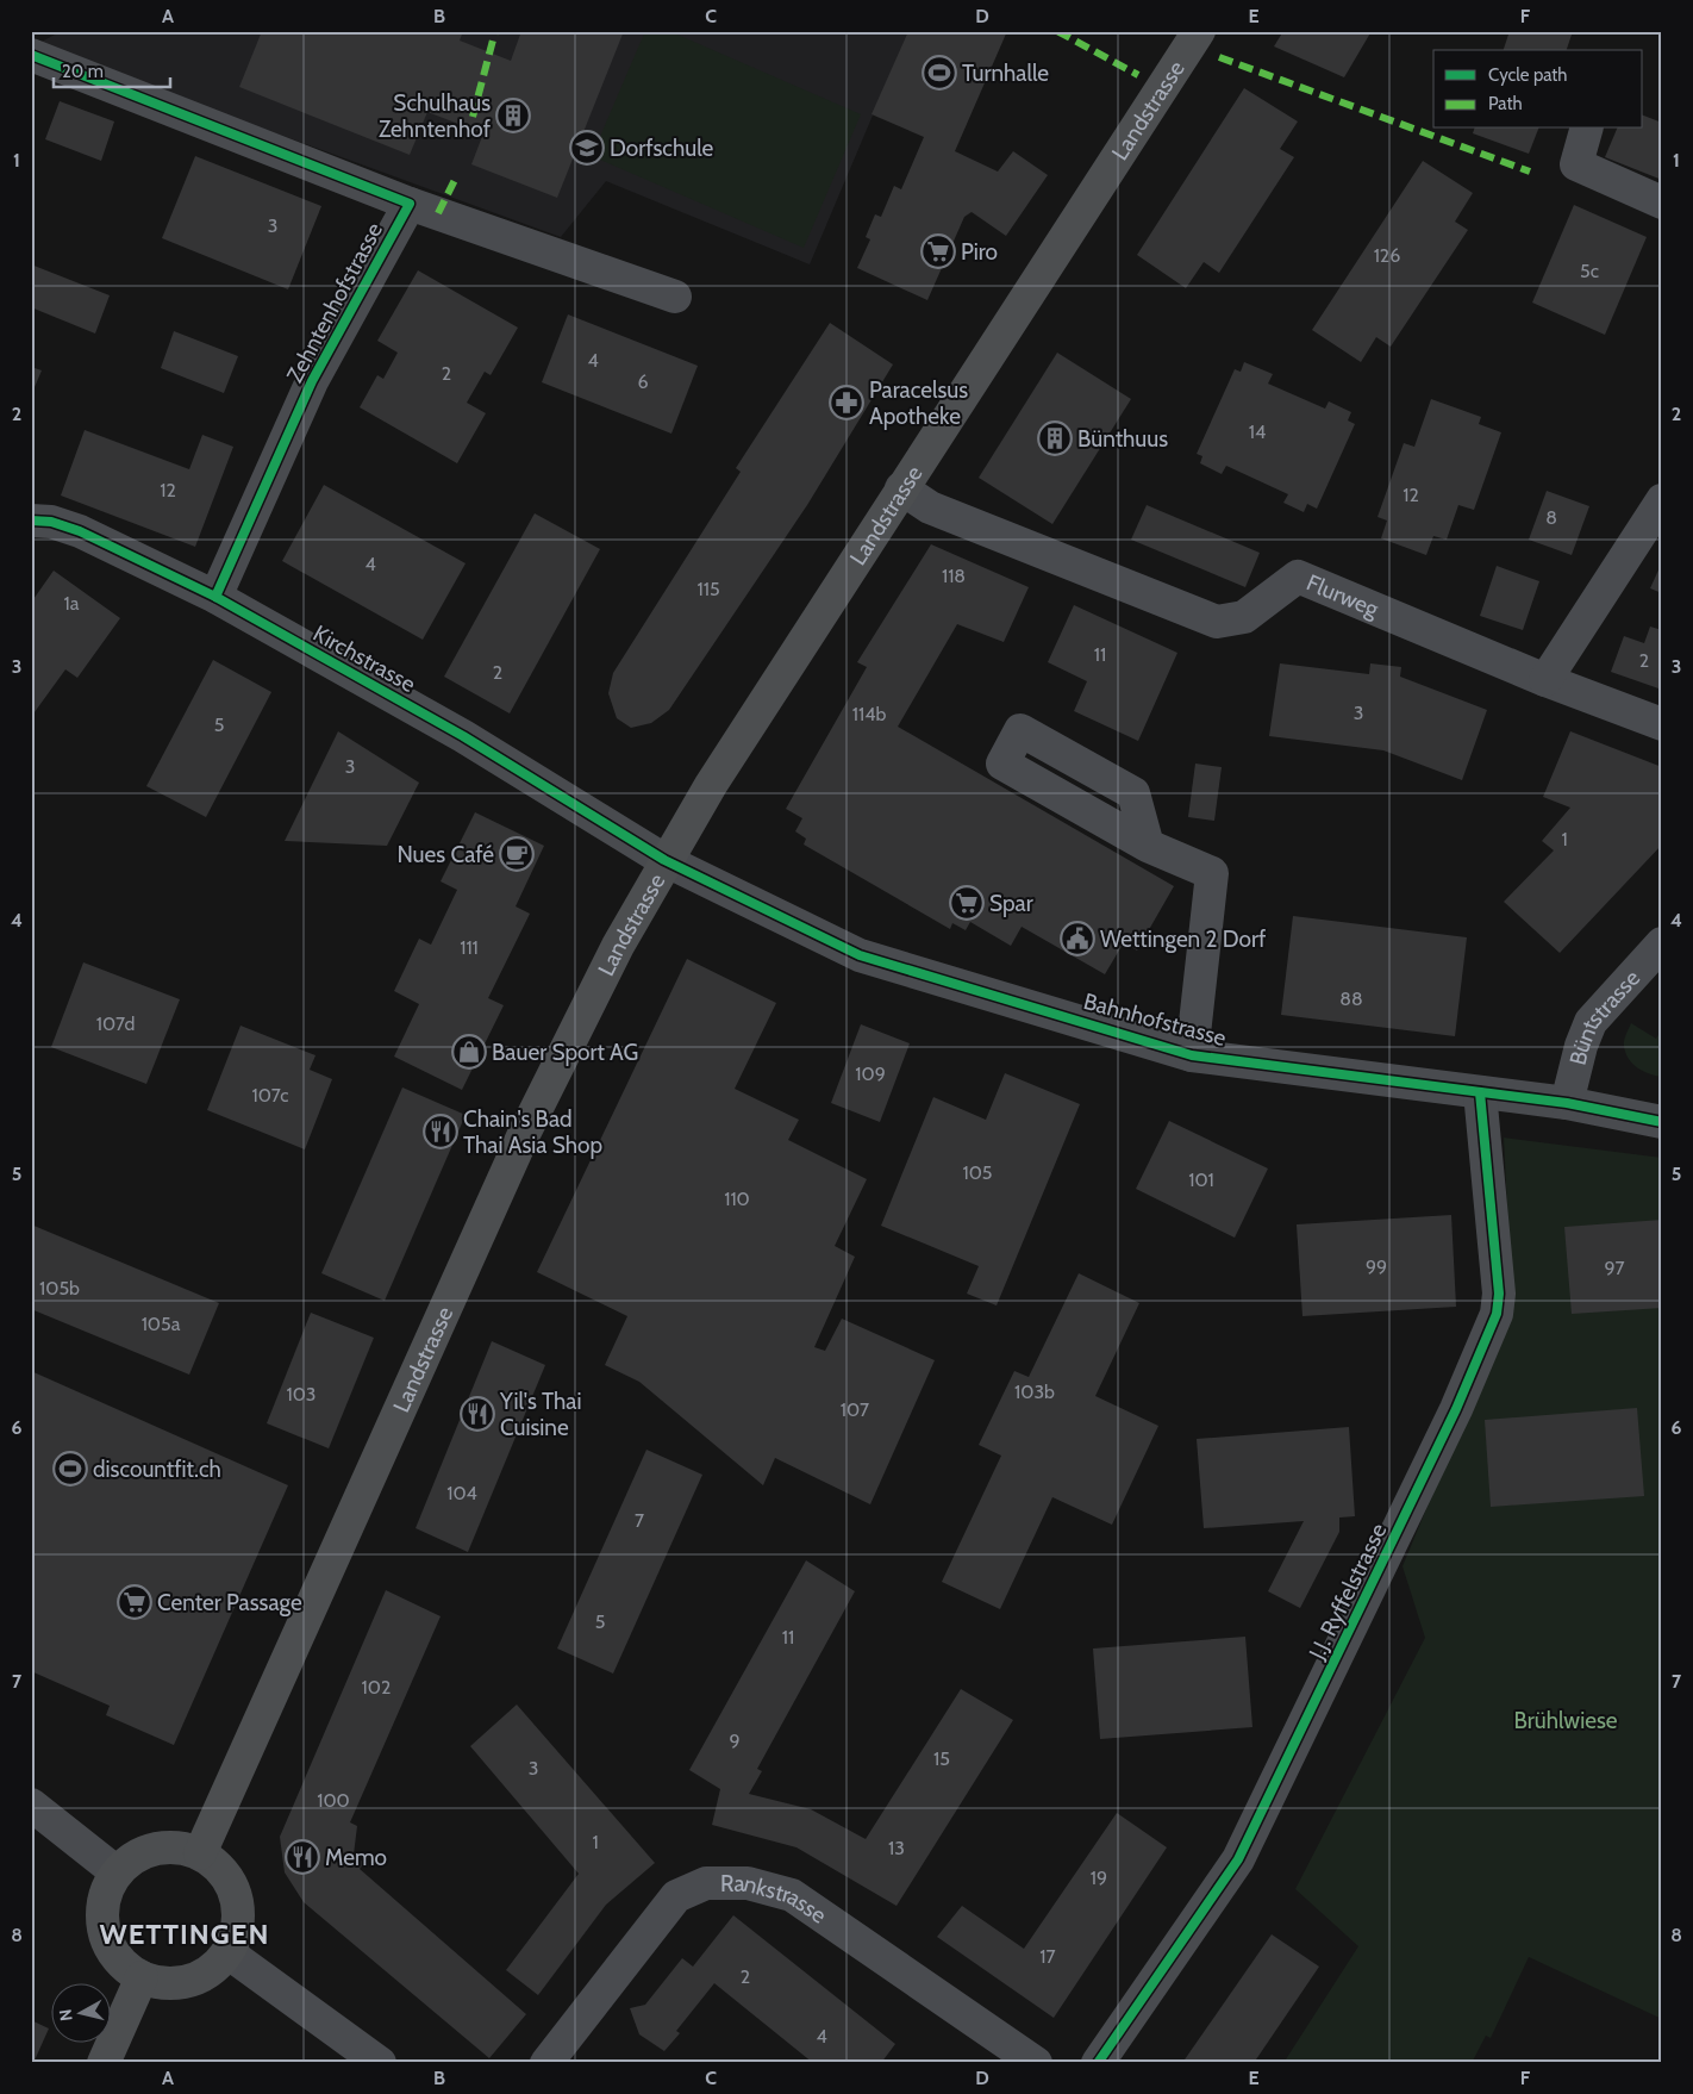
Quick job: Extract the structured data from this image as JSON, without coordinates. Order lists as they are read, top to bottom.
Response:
{
  "streets": {
    "main road": ["Landstrasse"],
    "street": [
      "Zehntenhofstrasse",
      "Flurweg",
      "Kirchstrasse",
      "Bahnhofstrasse",
      "Büntstrasse",
      "J.J. Ryffelstrasse",
      "Rankstrasse"
    ]
  },
  "crossings": [
    ["Landstrasse", "Flurweg"],
    ["Landstrasse", "Kirchstrasse"],
    ["Landstrasse", "Bahnhofstrasse"],
    ["Zehntenhofstrasse", "Kirchstrasse"],
    ["Kirchstrasse", "Bahnhofstrasse"],
    ["Bahnhofstrasse", "Büntstrasse"],
    ["Bahnhofstrasse", "J.J. Ryffelstrasse"]
  ],
  "districts": ["WETTINGEN"],
  "parks": ["Brühlwiese"],
  "places": {
    "sports": ["Turnhalle", "discountfit.ch"],
    "building": ["Schulhaus Zehntenhof", "Bünthuus"],
    "school or university": ["Dorfschule"],
    "supermarket": ["Piro", "Spar", "Center Passage"],
    "pharmacy": ["Paracelsus Apotheke"],
    "cafe": ["Nues Café"],
    "public building": ["Wettingen 2 Dorf"],
    "shop": ["Bauer Sport AG"],
    "restaurant": ["Chain's Bad Thai Asia Shop", "Yil's Thai Cuisine", "Memo"]
  },
  "house_numbers": [
    "3",
    "126",
    "5c",
    "4",
    "2",
    "6",
    "14",
    "12",
    "12",
    "8",
    "4",
    "118",
    "115",
    "1a",
    "11",
    "2",
    "2",
    "3",
    "114b",
    "5",
    "3",
    "1",
    "111",
    "88",
    "107d",
    "109",
    "107c",
    "105",
    "101",
    "110",
    "99",
    "97",
    "105b",
    "105a",
    "103b",
    "103",
    "107",
    "104",
    "7",
    "5",
    "11",
    "102",
    "9",
    "15",
    "3",
    "100",
    "1",
    "13",
    "19",
    "17",
    "2",
    "4"
  ],
  "legend": ["Cycle path", "Path"],
  "scale_bar": "20 m",
  "north": "left",
  "grid": {
    "columns": [
      "A",
      "B",
      "C",
      "D",
      "E",
      "F"
    ],
    "rows": [
      "1",
      "2",
      "3",
      "4",
      "5",
      "6",
      "7",
      "8"
    ]
  }
}
